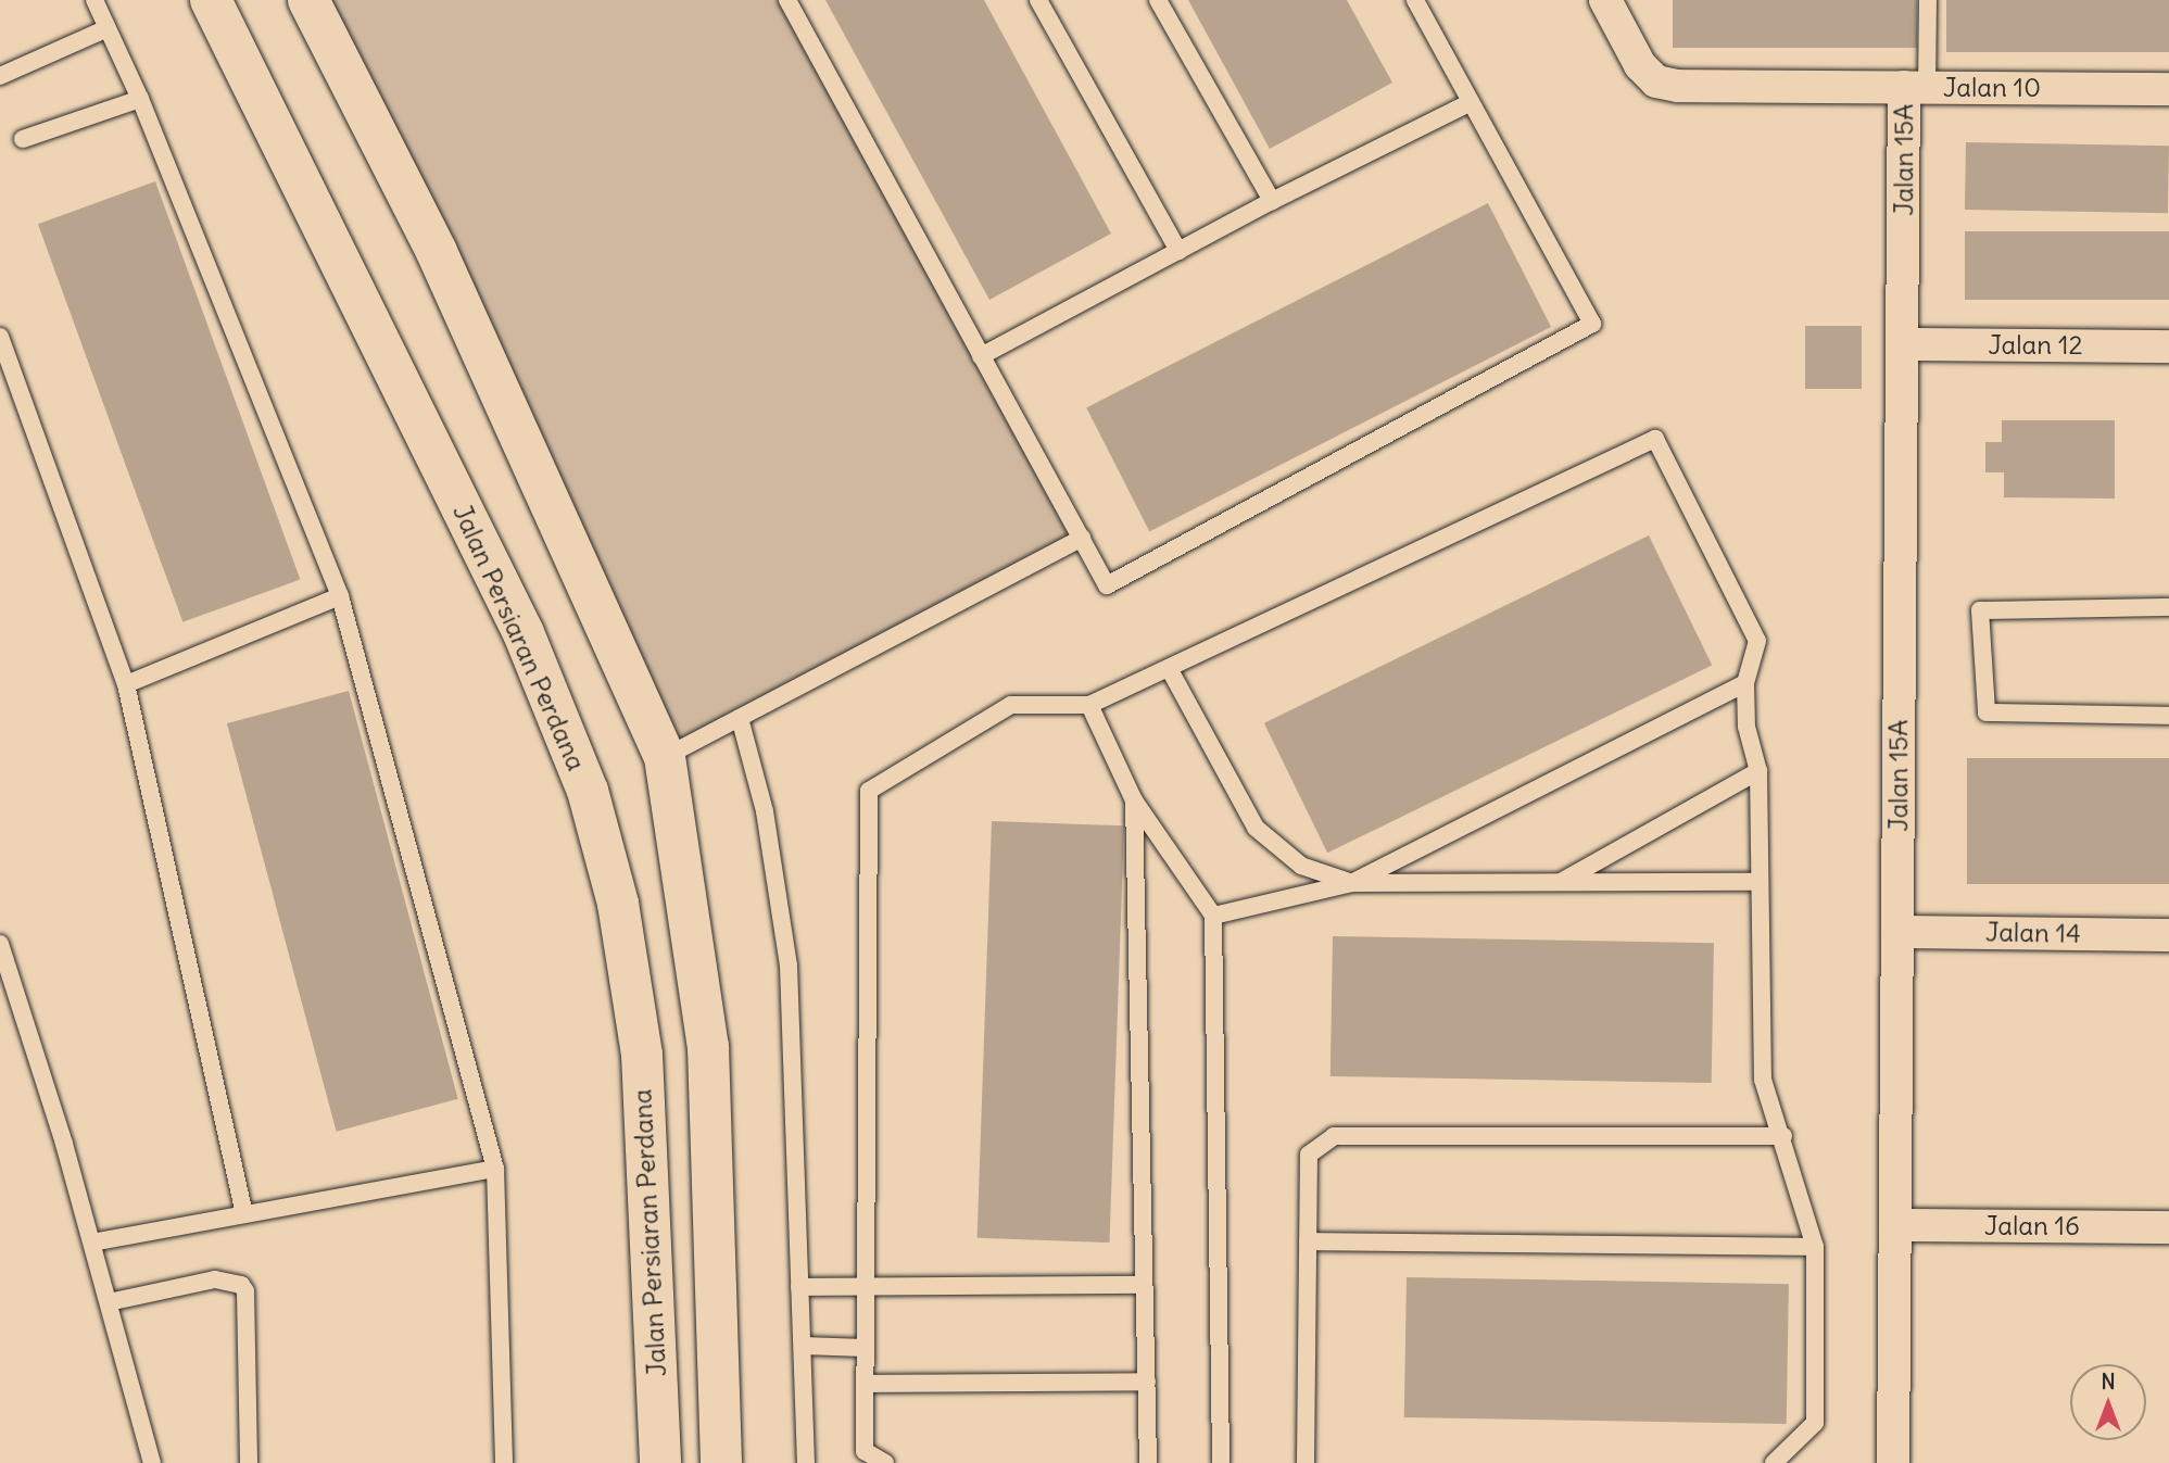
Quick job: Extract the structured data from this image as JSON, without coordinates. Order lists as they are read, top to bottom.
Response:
{
  "streets": {
    "street": [
      "Jalan 10",
      "Jalan 15A",
      "Jalan 12",
      "Jalan Persiaran Perdana",
      "Jalan 14",
      "Jalan 16"
    ]
  },
  "crossings": [
    ["Jalan 10", "Jalan 15A"],
    ["Jalan 15A", "Jalan 12"],
    ["Jalan 15A", "Jalan 14"],
    ["Jalan 15A", "Jalan 16"]
  ],
  "north": "top"
}
